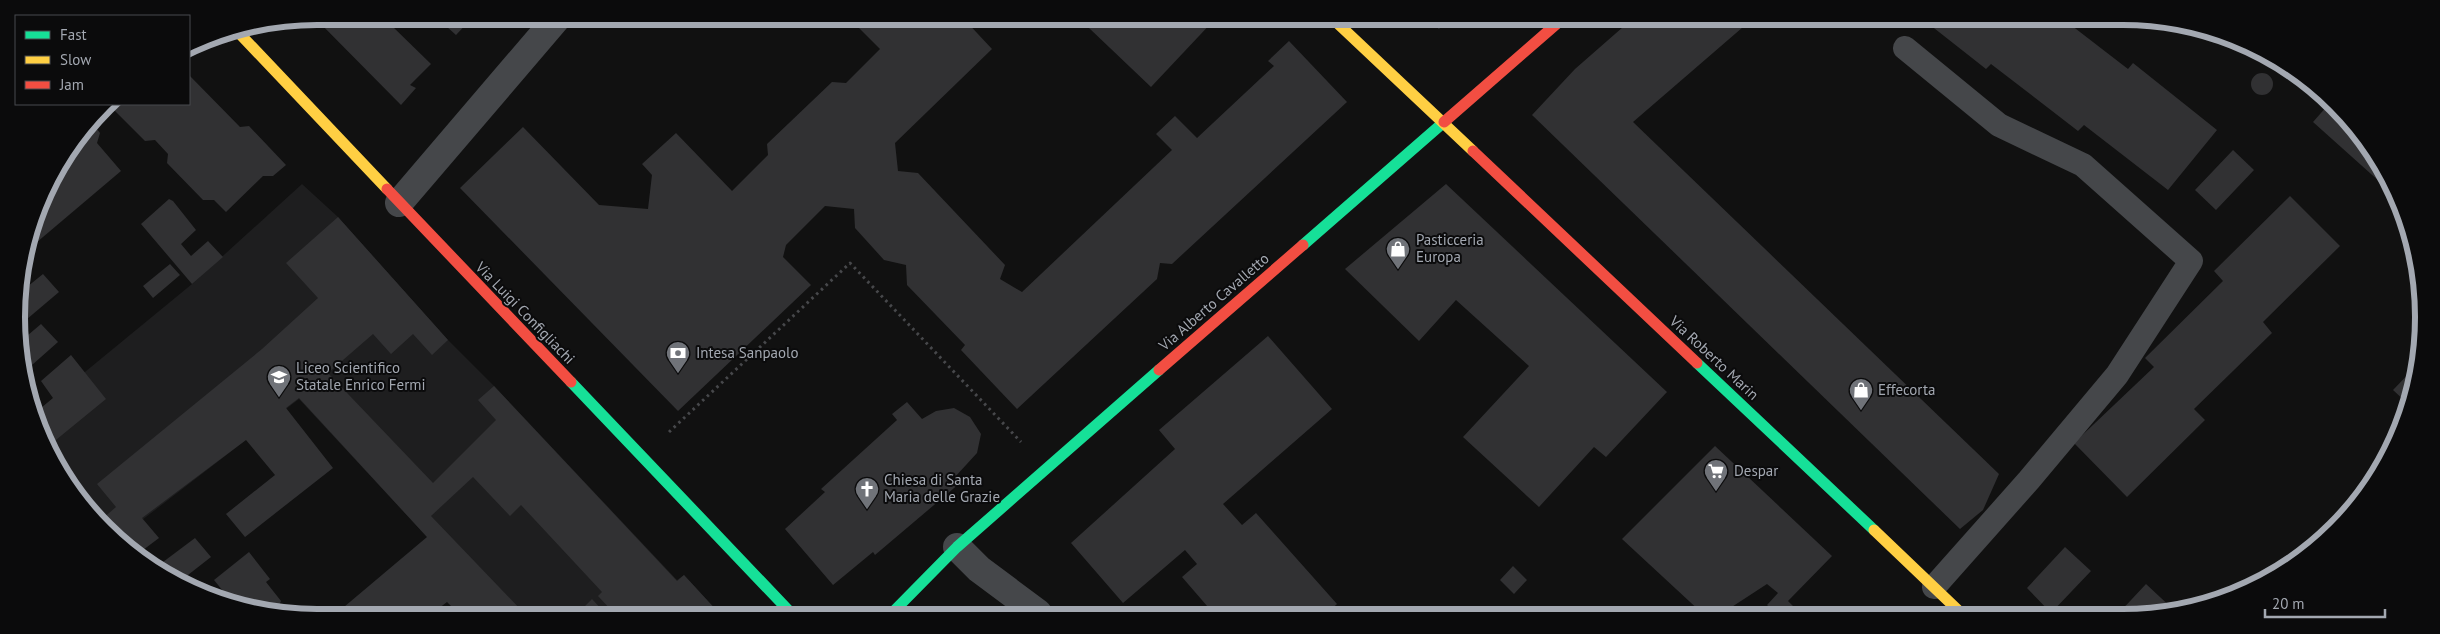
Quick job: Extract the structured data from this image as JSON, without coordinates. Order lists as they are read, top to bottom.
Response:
{
  "streets": {
    "street": ["Via Alberto Cavalletto", "Via Luigi Configliachi", "Via Roberto Marin"]
  },
  "crossings": [
    ["Via Alberto Cavalletto", "Via Roberto Marin"]
  ],
  "places": {
    "shop": ["Pasticceria Europa", "Effecorta"],
    "bank": ["Intesa Sanpaolo"],
    "school or university": ["Liceo Scientifico Statale Enrico Fermi"],
    "supermarket": ["Despar"],
    "church": ["Chiesa di Santa Maria delle Grazie"]
  },
  "legend": ["Fast", "Slow", "Jam"],
  "scale_bar": "20 m"
}
